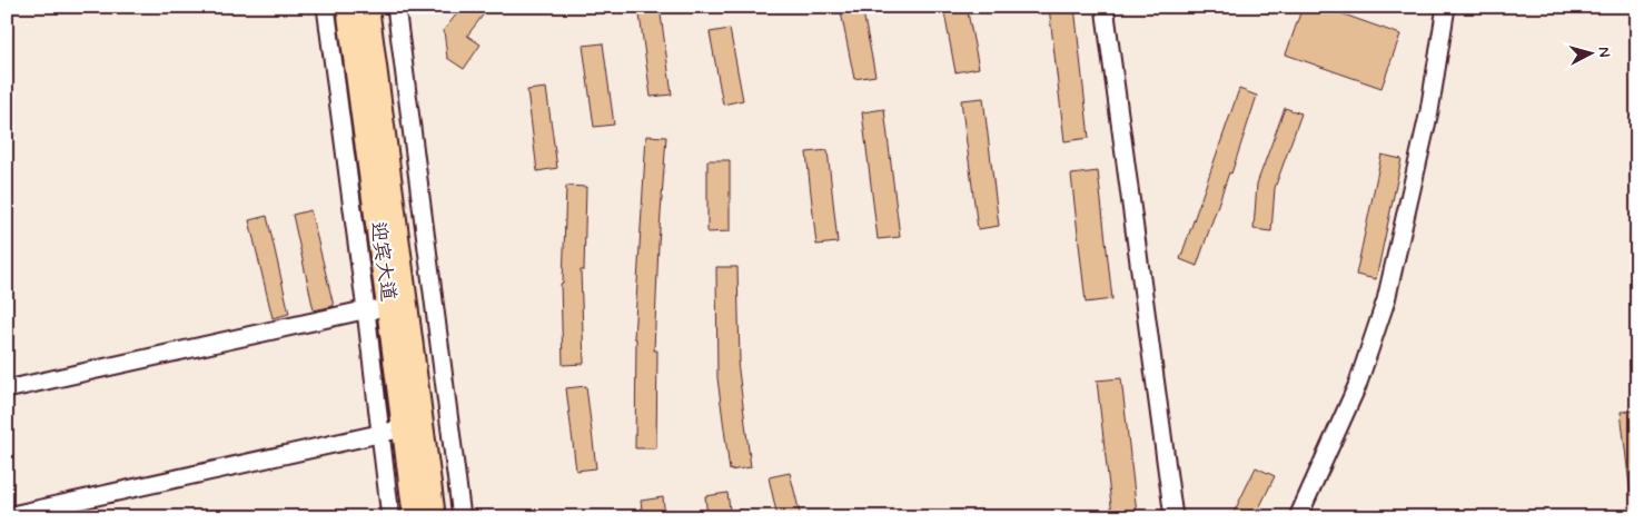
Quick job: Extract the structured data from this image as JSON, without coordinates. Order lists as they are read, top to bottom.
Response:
{
  "streets": {
    "main road": ["迎宾大道"]
  },
  "north": "right"
}
